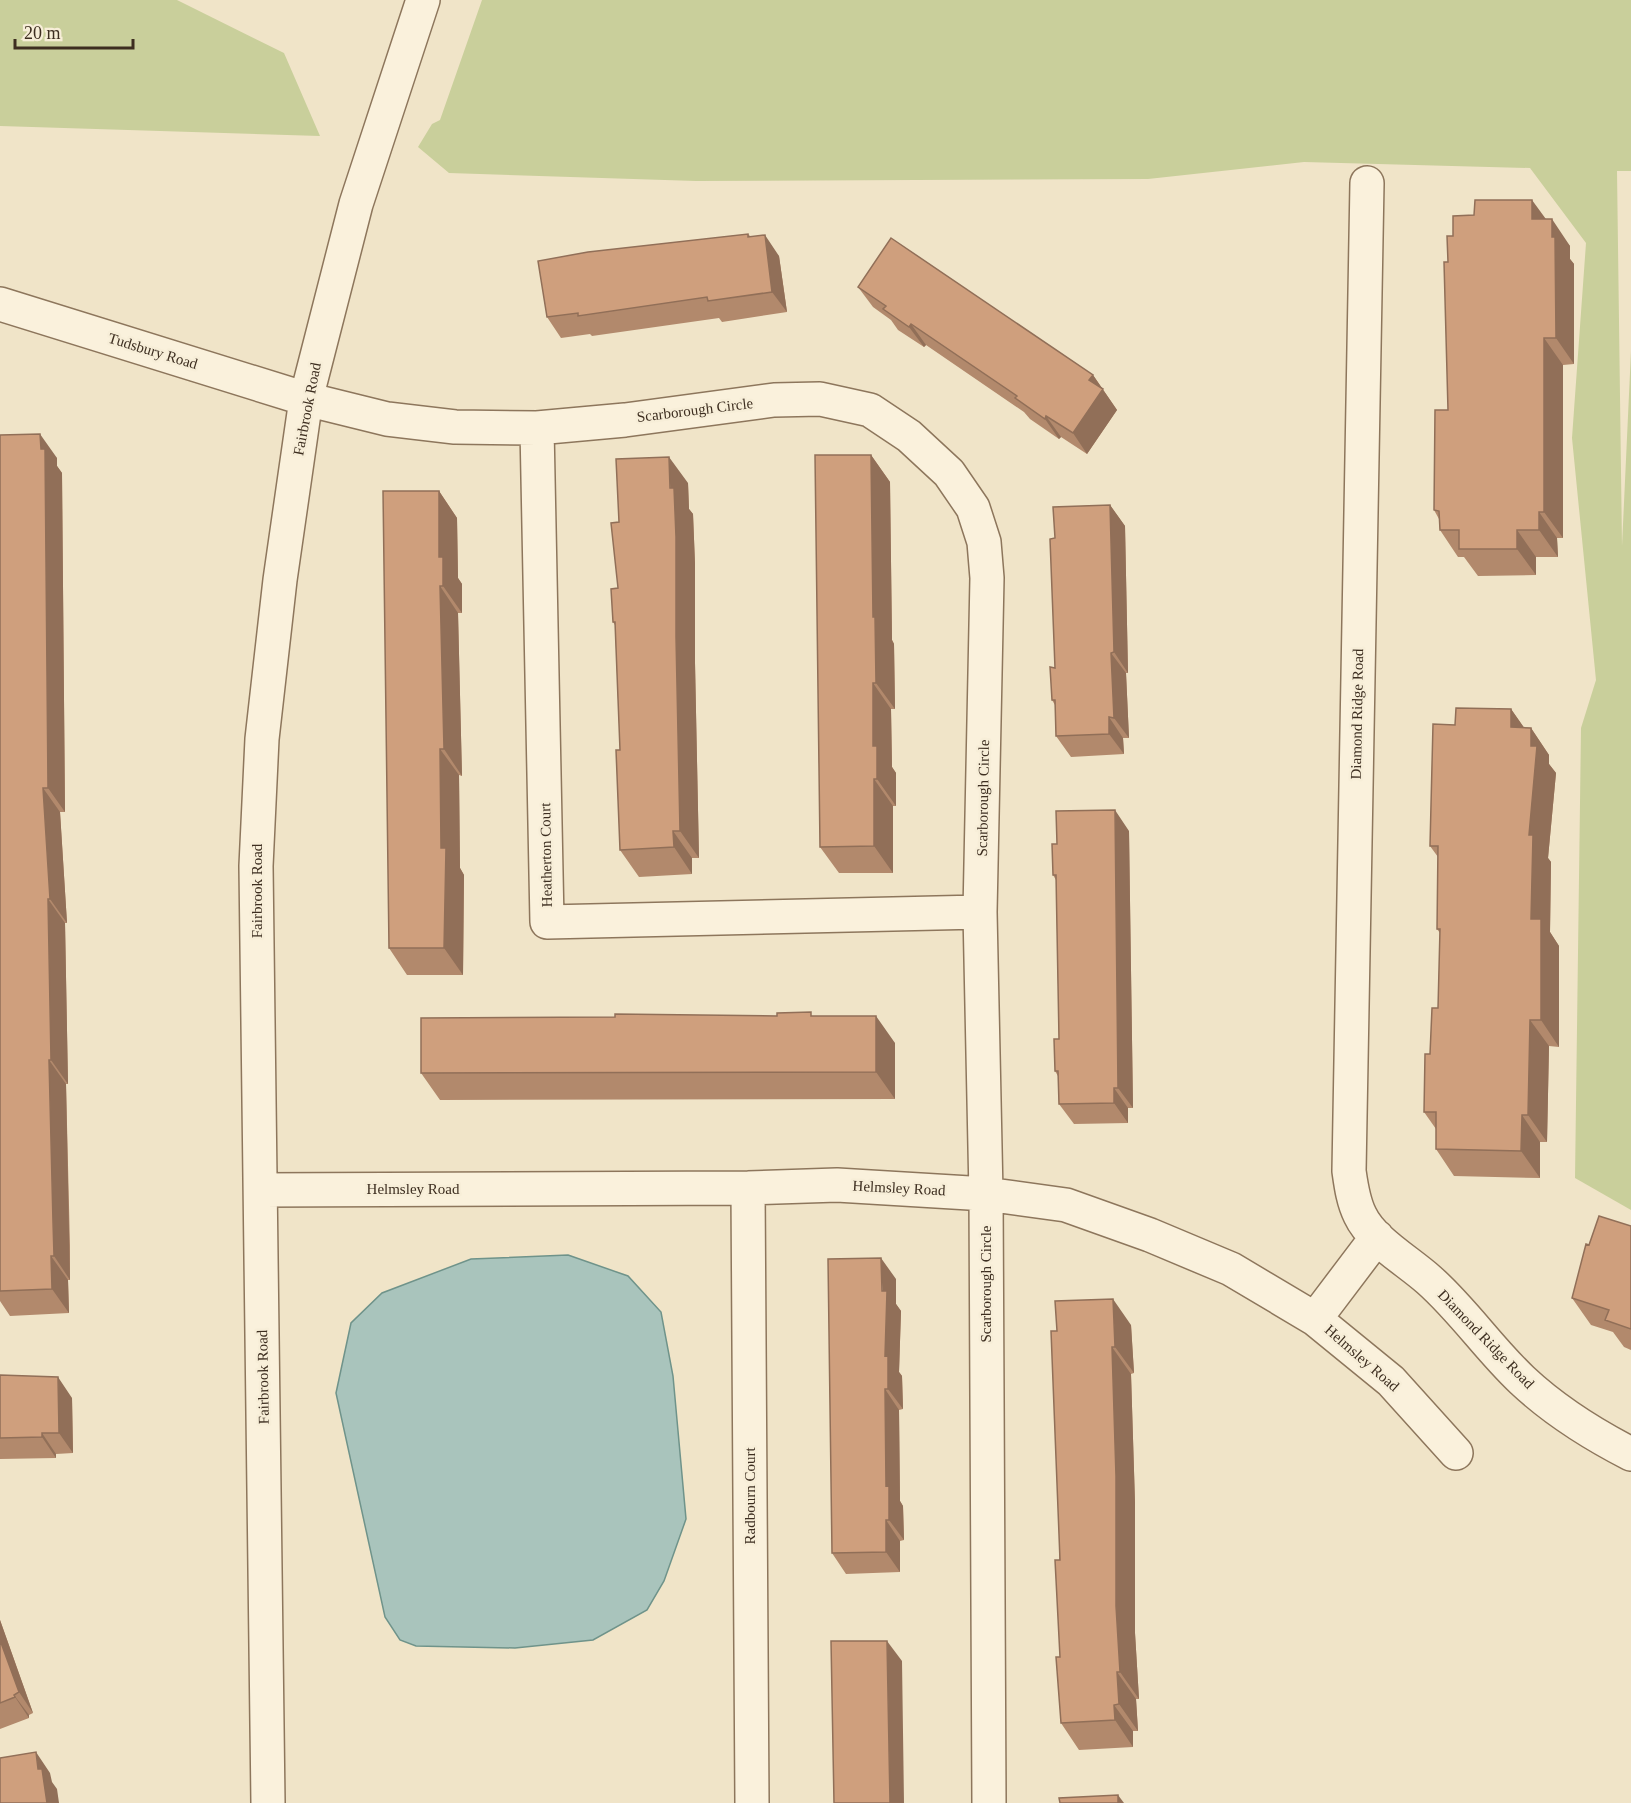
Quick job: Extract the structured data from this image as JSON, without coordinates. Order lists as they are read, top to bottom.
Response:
{
  "streets": {
    "street": [
      "Tudsbury Road",
      "Fairbrook Road",
      "Scarborough Circle",
      "Diamond Ridge Road",
      "Heatherton Court",
      "Helmsley Road",
      "Radbourn Court"
    ]
  },
  "crossings": [
    ["Tudsbury Road", "Fairbrook Road"],
    ["Tudsbury Road", "Scarborough Circle"],
    ["Fairbrook Road", "Scarborough Circle"],
    ["Fairbrook Road", "Helmsley Road"],
    ["Scarborough Circle", "Heatherton Court"],
    ["Scarborough Circle", "Helmsley Road"],
    ["Helmsley Road", "Radbourn Court"]
  ],
  "scale_bar": "20 m"
}
